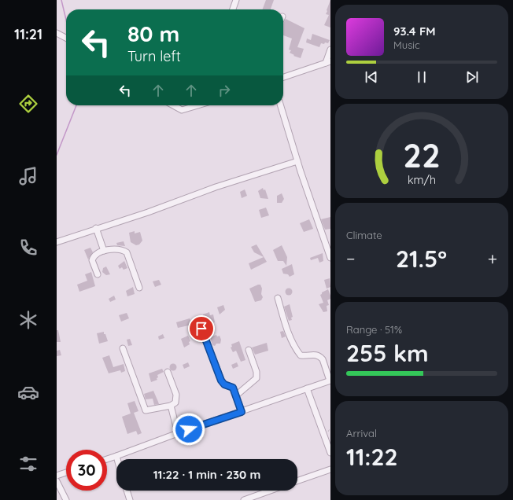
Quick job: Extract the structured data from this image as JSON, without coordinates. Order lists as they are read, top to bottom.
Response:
{
  "page": {
    "tabs": "11:21",
    "turn": ["80 m", "Turn left"],
    "song": ["93.4 FM", "Music"],
    "tile": [
      "Climate",
      ["Range · 51%", "255 km"],
      ["Arrival", "11:22"]
    ],
    "heat": ["−", "21.5°", "+"],
    "limit": "30",
    "trip": "11:22 · 1 min · 230 m",
    "gauge": ["22", "km/h"]
  }
}
